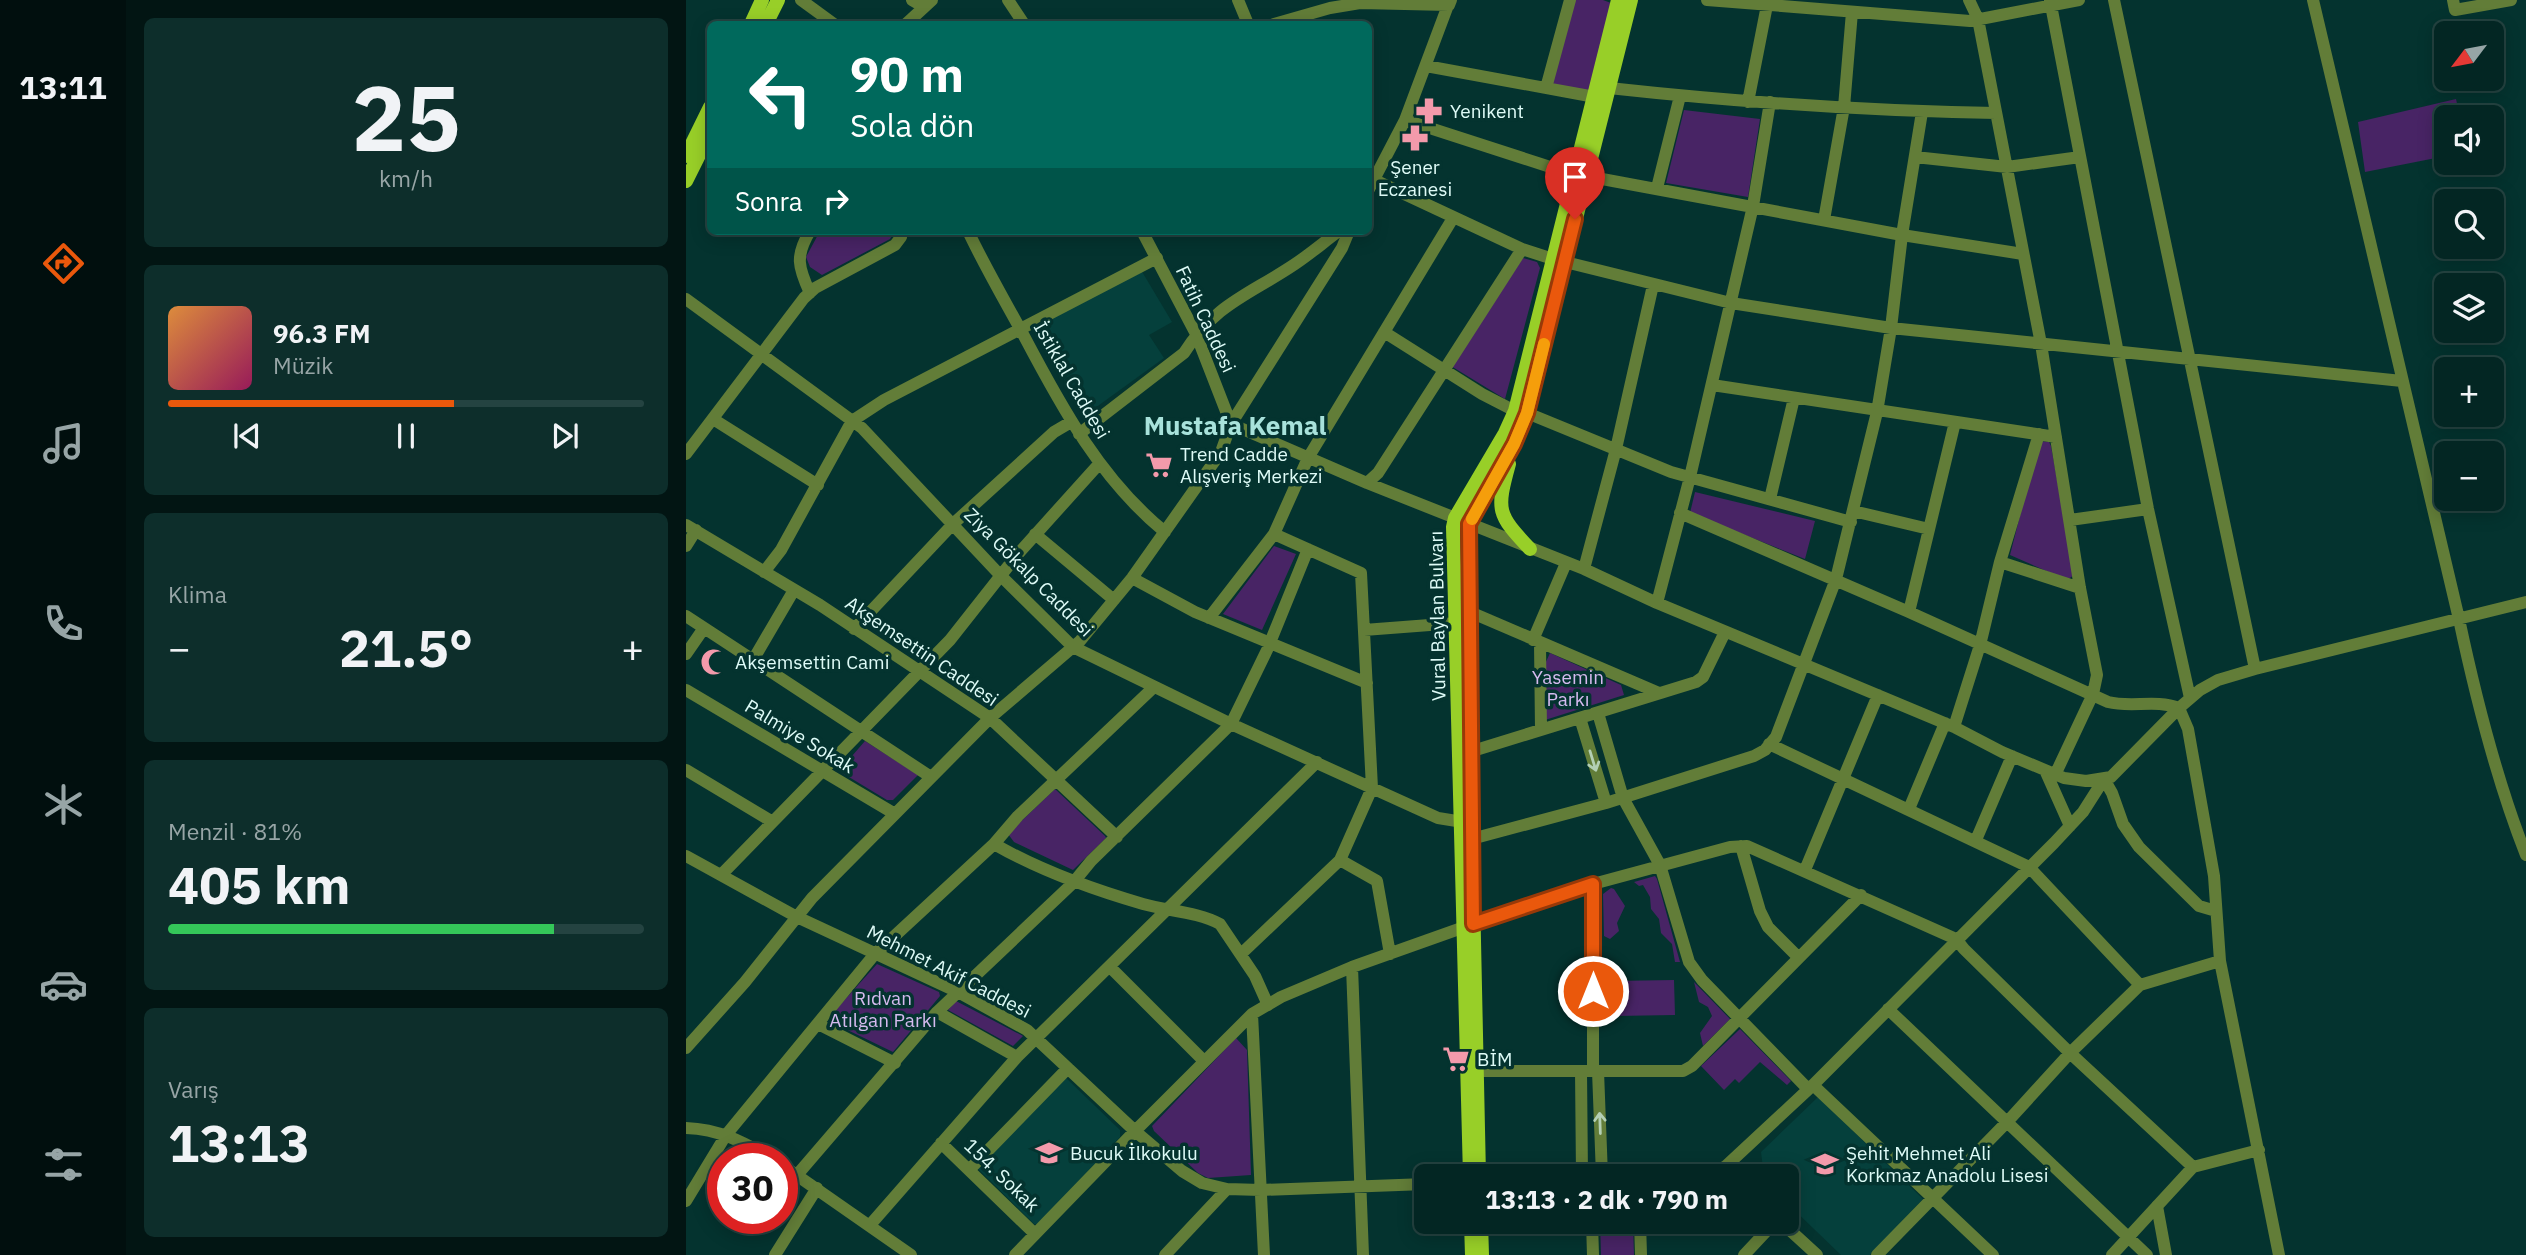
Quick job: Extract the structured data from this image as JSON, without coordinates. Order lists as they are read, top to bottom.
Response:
{
  "streets": {
    "main road": ["Vural Baylan Bulvarı"],
    "street": [
      "Fatih Caddesi",
      "İstiklal Caddesi",
      "Ziya Gökalp Caddesi",
      "Akşemsettin Caddesi",
      "Palmiye Sokak",
      "Mehmet Akif Caddesi",
      "154. Sokak"
    ]
  },
  "crossings": [
    ["Ziya Gökalp Caddesi", "Vural Baylan Bulvarı"]
  ],
  "districts": ["Mustafa Kemal"],
  "parks": ["Yasemin Parkı", "Rıdvan Atılgan Parkı"],
  "places": {
    "pharmacy": ["Yenikent", "Şener Eczanesi"],
    "supermarket": ["Trend Cadde Alışveriş Merkezi", "BİM"],
    "mosque": ["Akşemsettin Cami"],
    "school or university": ["Bucuk İlkokulu", "Şehit Mehmet Ali Korkmaz Anadolu Lisesi"]
  },
  "north": "bottom left",
  "page": {
    "tabs": "13:11",
    "tile": [
      ["25", "km/h"],
      "Klima",
      ["Menzil · 81%", "405 km"],
      ["Varış", "13:13"]
    ],
    "map_buttons": ["+", "−"],
    "turn": ["90 m", "Sola dön"],
    "then": "Sonra",
    "song": ["96.3 FM", "Müzik"],
    "heat": ["−", "21.5°", "+"],
    "limit": "30",
    "trip": "13:13 · 2 dk · 790 m"
  }
}
